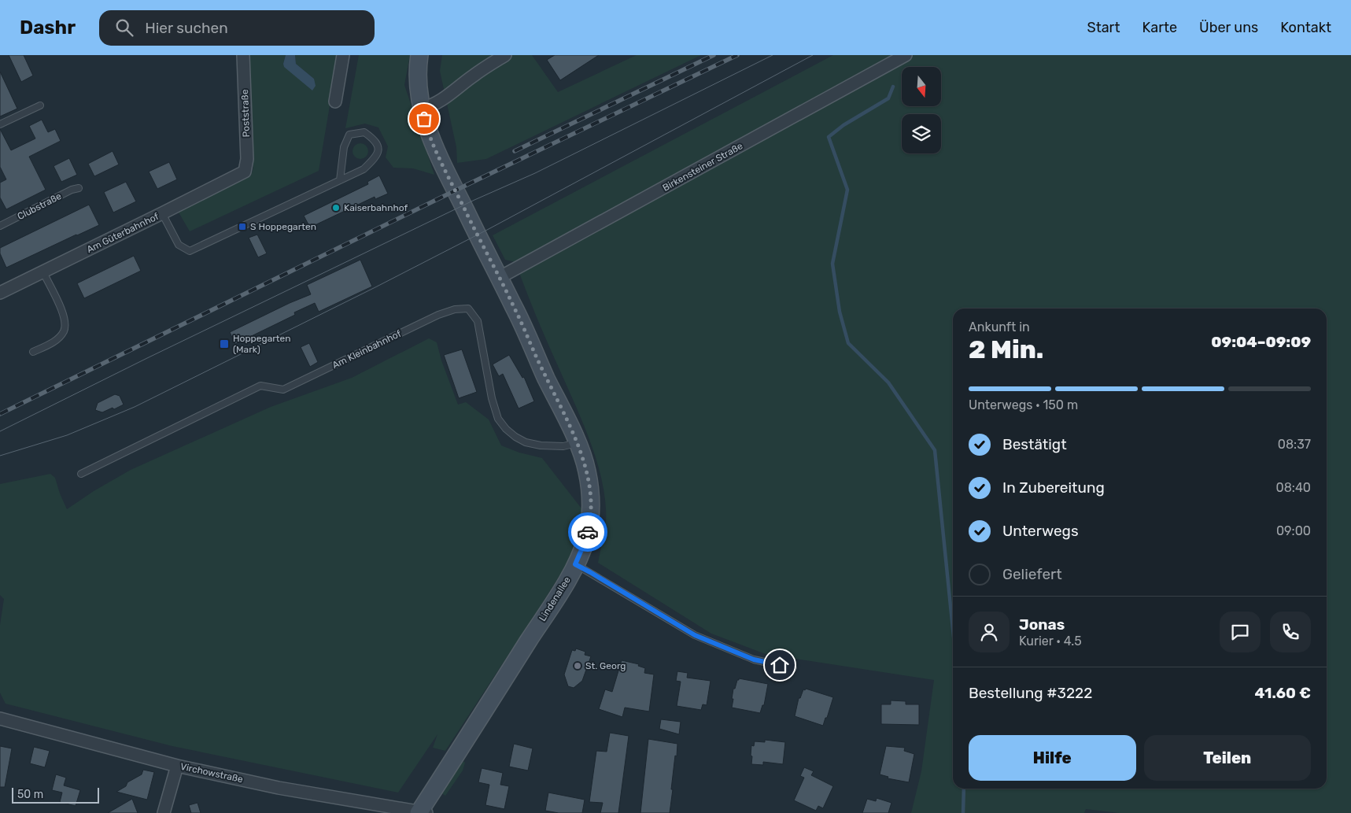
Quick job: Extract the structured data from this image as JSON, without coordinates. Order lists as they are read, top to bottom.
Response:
{
  "streets": {
    "street": [
      "Poststraße",
      "Birkensteiner Straße",
      "Am Güterbahnhof",
      "Lindenallee",
      "Virchowstraße"
    ],
    "lane": ["Clubstraße", "Am Kleinbahnhof"]
  },
  "crossings": [
    ["Poststraße", "Am Güterbahnhof"],
    ["Birkensteiner Straße", "Lindenallee"],
    ["Am Kleinbahnhof", "Lindenallee"],
    ["Lindenallee", "Virchowstraße"]
  ],
  "places": {
    "other": ["Kaiserbahnhof", "St. Georg"],
    "transit": ["S Hoppegarten", "Hoppegarten (Mark)"]
  },
  "scale_bar": "50 m",
  "north": "bottom",
  "page": {
    "header": "Dashr",
    "search": "Hier suchen",
    "nav": [
      "Start",
      "Karte",
      "Über uns",
      "Kontakt"
    ],
    "heading": ["2 Min.", "Ankunft in", "09:04–09:09"],
    "panel": [
      "Jonas",
      "Kurier · 4.5",
      "Bestellung #3222",
      "41.60 €"
    ],
    "bar": "Unterwegs · 150 m",
    "list": [
      ["Bestätigt", "08:37"],
      ["In Zubereitung", "08:40"],
      ["Unterwegs", "09:00"],
      "Geliefert"
    ],
    "buttons": ["Hilfe", "Teilen"],
    "scale": "50 m"
  }
}
